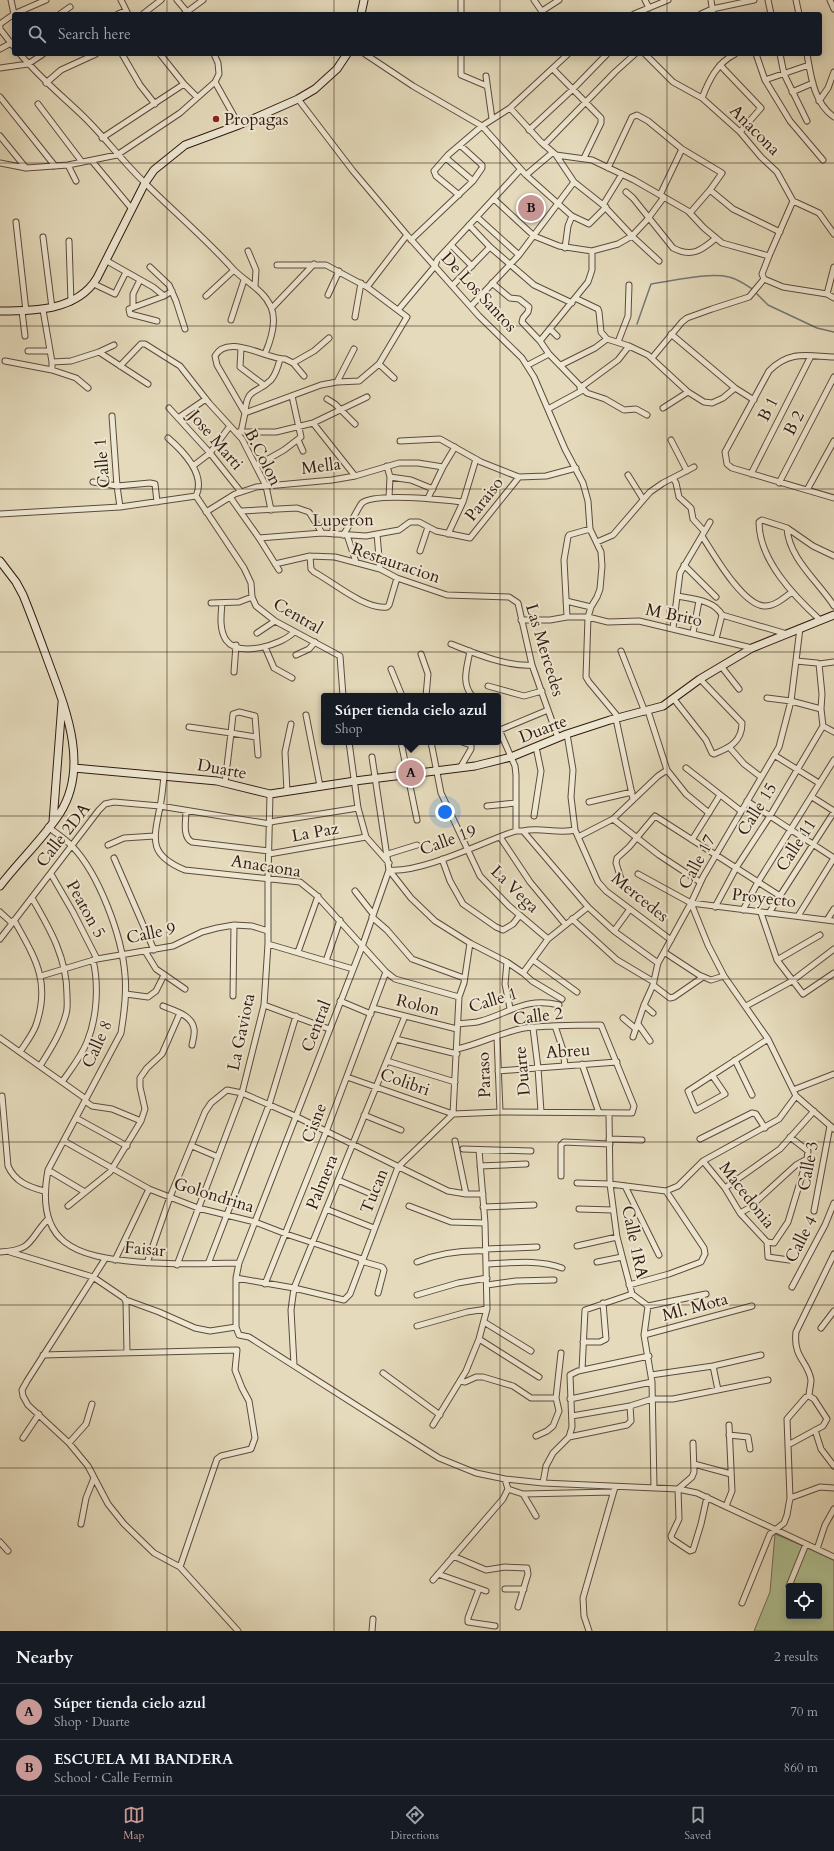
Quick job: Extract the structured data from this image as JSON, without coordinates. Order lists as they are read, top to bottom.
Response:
{
  "streets": {
    "main road": ["Duarte"],
    "street": [
      "Anacona",
      "De Los Santos",
      "B 1",
      "B 2",
      "Jose Marti",
      "B.Colon",
      "Calle 1",
      "Mella",
      "Paraiso",
      "Luperon",
      "Restauracion",
      "M Brito",
      "Central",
      "Las Mercedes",
      "Calle 15",
      "La Paz",
      "Calle 2DA",
      "Calle 19",
      "Calle 11",
      "Calle 17",
      "Anacaona",
      "La Vega",
      "Mercedes",
      "Proyecto",
      "Peaton 5",
      "Calle 9",
      "Rolon",
      "Calle 2",
      "La Gaviota",
      "Calle 8",
      "Abreu",
      "Paraso",
      "Colibri",
      "Cisne",
      "Calle 3",
      "Palmera",
      "Tucan",
      "Golondrina",
      "Macedonia",
      "Calle 4",
      "Calle 1RA",
      "Faisar",
      "Ml. Mota"
    ]
  },
  "crossings": [
    ["Jose Marti", "Mella"],
    ["B.Colon", "Mella"],
    ["Calle 1", "Rolon"],
    ["Mella", "Central"],
    ["Paraiso", "Luperon"],
    ["Restauracion", "Las Mercedes"],
    ["M Brito", "Las Mercedes"],
    ["M Brito", "Duarte"],
    ["Central", "Duarte"],
    ["Central", "Calle 19"],
    ["Central", "Anacaona"],
    ["Central", "Tucan"],
    ["Central", "Golondrina"],
    ["Central", "Faisar"],
    ["Las Mercedes", "Duarte"],
    ["Duarte", "Calle 17"],
    ["Duarte", "La Vega"],
    ["Duarte", "Mercedes"],
    ["Duarte", "Calle 2"],
    ["Duarte", "La Gaviota"],
    ["Duarte", "Abreu"],
    ["Calle 15", "Proyecto"],
    ["La Paz", "Calle 2DA"],
    ["La Paz", "La Gaviota"],
    ["Calle 2DA", "Peaton 5"],
    ["Calle 2DA", "La Gaviota"],
    ["Calle 2DA", "Calle 8"],
    ["Calle 19", "La Vega"],
    ["Calle 11", "Proyecto"],
    ["Calle 17", "Proyecto"],
    ["Calle 17", "Calle 3"],
    ["Anacaona", "La Gaviota"],
    ["Anacaona", "Cisne"],
    ["Peaton 5", "Calle 9"],
    ["Calle 9", "La Gaviota"],
    ["Calle 9", "Calle 8"],
    ["Rolon", "Cisne"],
    ["Rolon", "Palmera"],
    ["Calle 2", "Abreu"],
    ["Calle 2", "Paraso"],
    ["La Gaviota", "Golondrina"],
    ["La Gaviota", "Faisar"],
    ["Calle 8", "Golondrina"],
    ["Calle 8", "Faisar"],
    ["Abreu", "Paraso"],
    ["Colibri", "Cisne"],
    ["Colibri", "Palmera"],
    ["Colibri", "Tucan"],
    ["Cisne", "Tucan"],
    ["Cisne", "Golondrina"],
    ["Palmera", "Tucan"],
    ["Palmera", "Golondrina"],
    ["Tucan", "Golondrina"]
  ],
  "places": ["Propagas"],
  "page": {
    "search": "Search here",
    "pins": ["B", "A"],
    "popup": ["Súper tienda cielo azul", "Shop"],
    "heading": ["Nearby", "2 results"],
    "list": [
      {
        "mark": "A",
        "name": "Súper tienda cielo azul",
        "note": "Shop · Duarte",
        "value": "70 m"
      },
      {
        "mark": "B",
        "name": "ESCUELA MI BANDERA",
        "note": "School · Calle Fermin",
        "value": "860 m"
      }
    ],
    "nav": ["Map", "Directions", "Saved"]
  }
}
